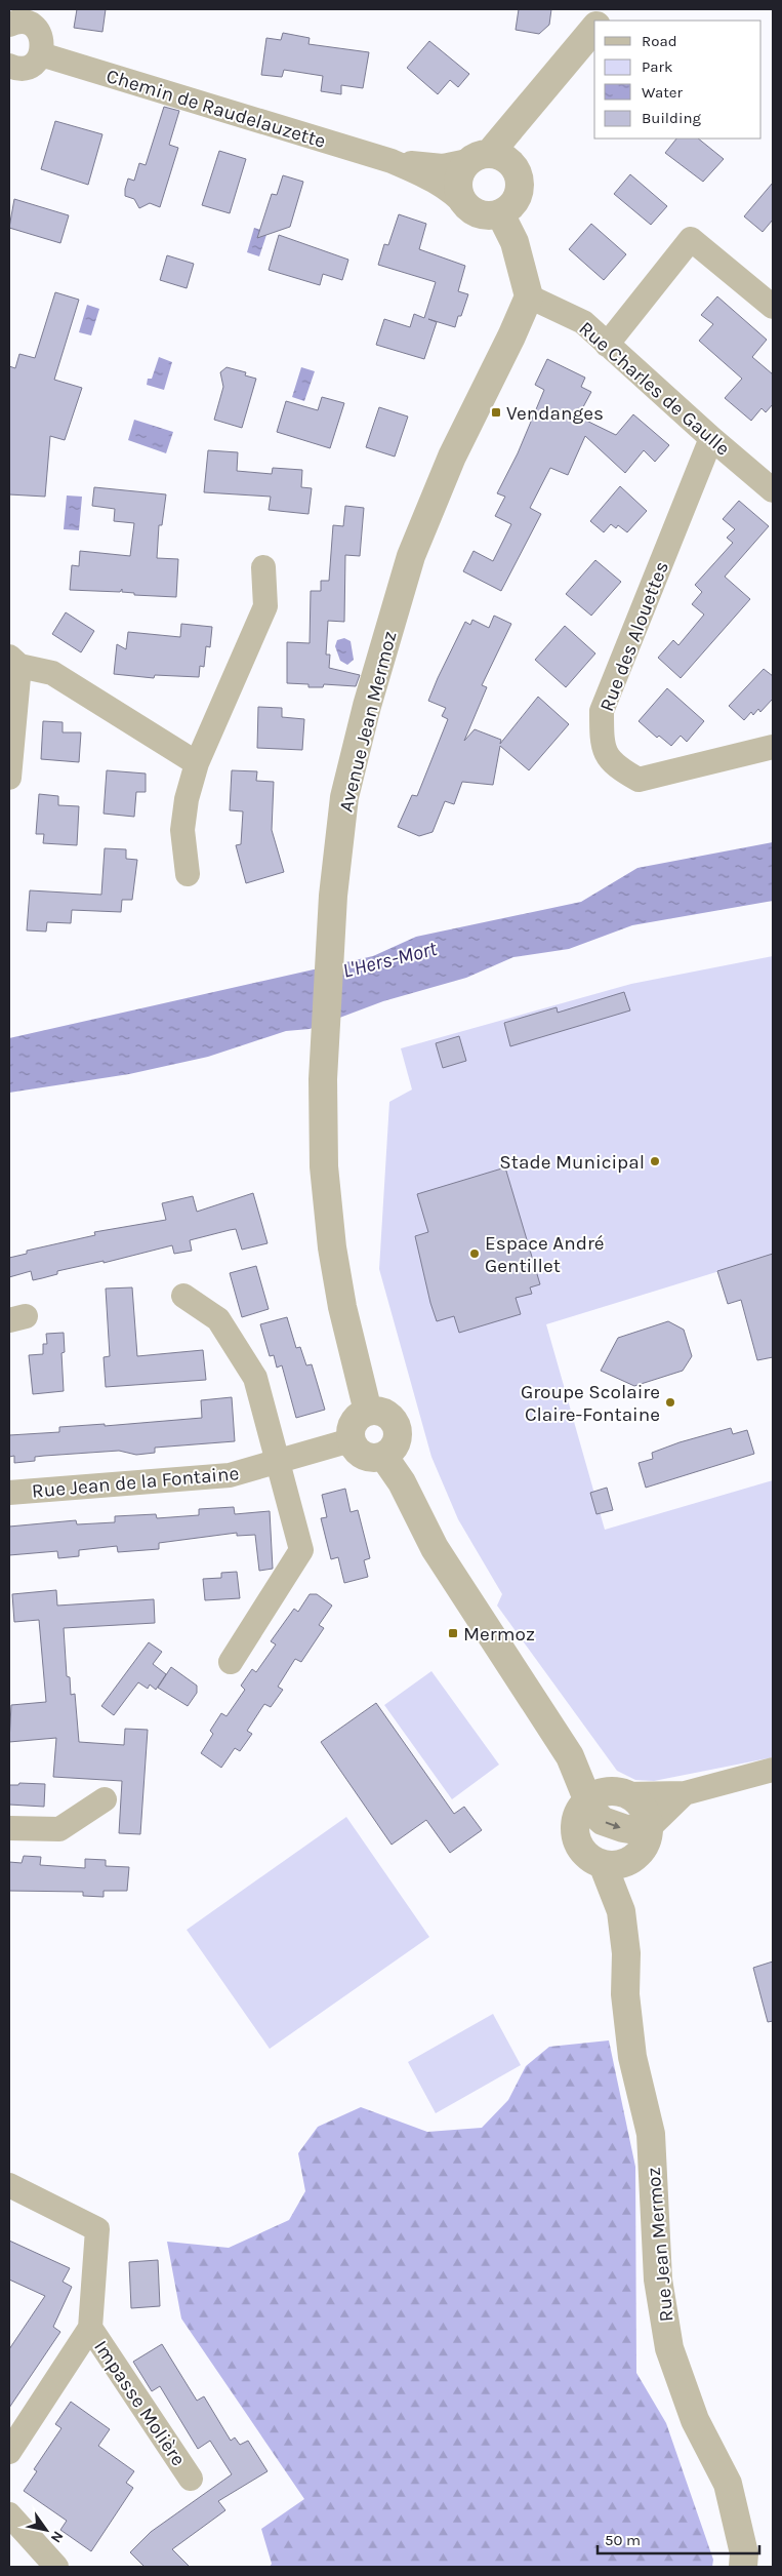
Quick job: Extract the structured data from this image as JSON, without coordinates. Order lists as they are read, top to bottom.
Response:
{
  "streets": {
    "street": [
      "Chemin de Raudelauzette",
      "Rue Charles de Gaulle",
      "Rue des Alouettes",
      "Avenue Jean Mermoz",
      "Rue Jean de la Fontaine",
      "Rue Jean Mermoz",
      "Impasse Molière"
    ]
  },
  "crossings": [
    ["Rue Charles de Gaulle", "Rue des Alouettes"],
    ["Rue Charles de Gaulle", "Avenue Jean Mermoz"],
    ["Avenue Jean Mermoz", "Rue Jean de la Fontaine"]
  ],
  "water": ["L'Hers-Mort"],
  "places": {
    "transit": ["Vendanges", "Mermoz"],
    "other": ["Stade Municipal", "Espace André Gentillet", "Groupe Scolaire Claire-Fontaine"]
  },
  "legend": [
    "Road",
    "Park",
    "Water",
    "Building"
  ],
  "scale_bar": "50 m",
  "north": "bottom right"
}
